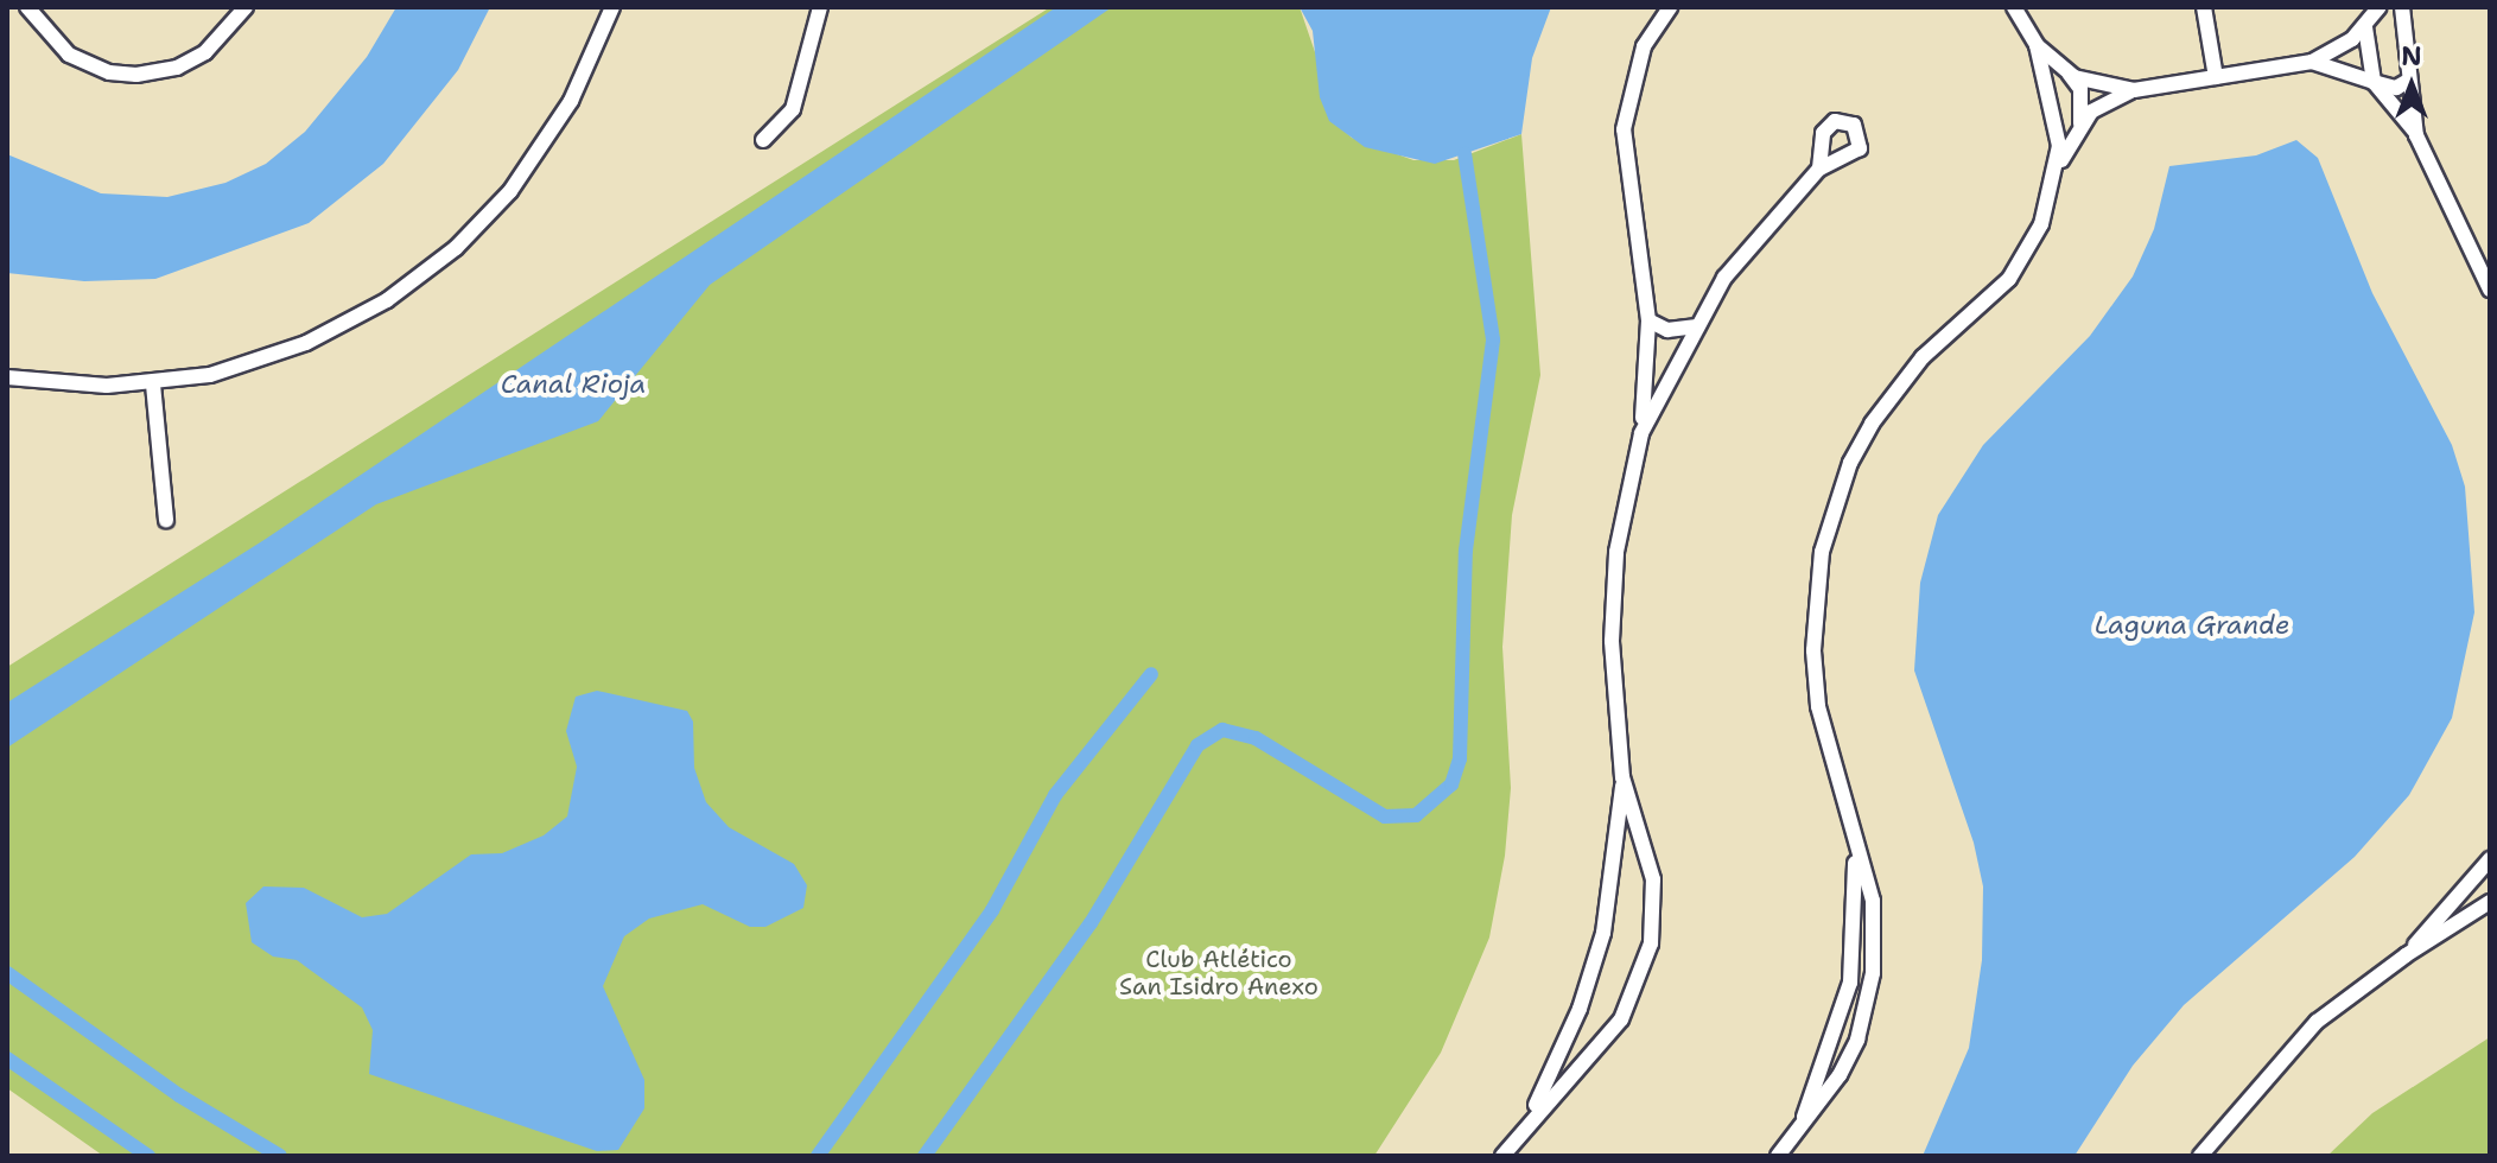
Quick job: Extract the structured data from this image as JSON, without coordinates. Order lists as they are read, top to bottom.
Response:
{
  "water": ["Canal Rioja", "Laguna Grande"],
  "parks": ["Club Atlético San Isidro Anexo"],
  "north": "top"
}
